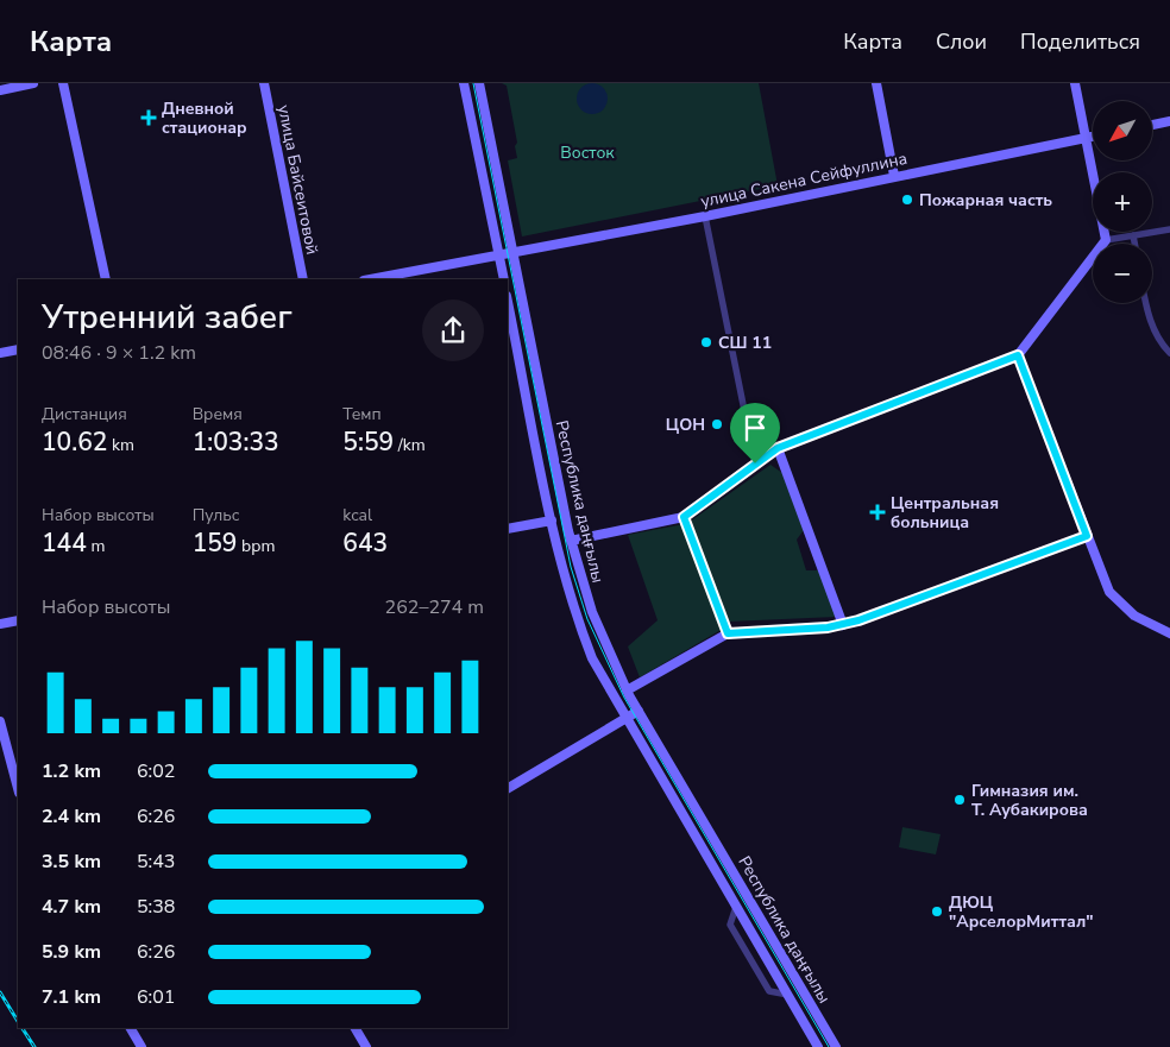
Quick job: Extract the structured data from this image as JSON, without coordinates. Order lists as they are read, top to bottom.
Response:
{
  "streets": {
    "street": ["улица Байсеитовой", "улица Сакена Сейфуллина", "Республика даңғылы"]
  },
  "crossings": [
    ["улица Сакена Сейфуллина", "Республика даңғылы"]
  ],
  "parks": ["Восток"],
  "places": {
    "health": ["Дневной стационар", "Центральная больница"],
    "other": [
      "Пожарная часть",
      "СШ 11",
      "ЦОН",
      "Гимназия им. Т. Аубакирова",
      "ДЮЦ \"АрселорМиттал\""
    ]
  },
  "north": "bottom left",
  "page": {
    "header": "Карта",
    "nav": ["Карта", "Слои", "Поделиться"],
    "map_buttons": ["+", "−"],
    "heading": ["Утренний забег", "08:46 · 9 × 1.2 km"],
    "stats": [
      ["Дистанция", "10.62 km"],
      ["Время", "1:03:33"],
      ["Темп", "5:59 /km"],
      ["Набор высоты", "144 m"],
      ["Пульс", "159 bpm"],
      ["kcal", "643"]
    ],
    "chart": ["Набор высоты", "262–274 m"],
    "list": [
      {
        "name": "1.2 km",
        "note": "6:02"
      },
      {
        "name": "2.4 km",
        "note": "6:26"
      },
      {
        "name": "3.5 km",
        "note": "5:43"
      },
      {
        "name": "4.7 km",
        "note": "5:38"
      },
      {
        "name": "5.9 km",
        "note": "6:26"
      },
      {
        "name": "7.1 km",
        "note": "6:01"
      }
    ]
  }
}
